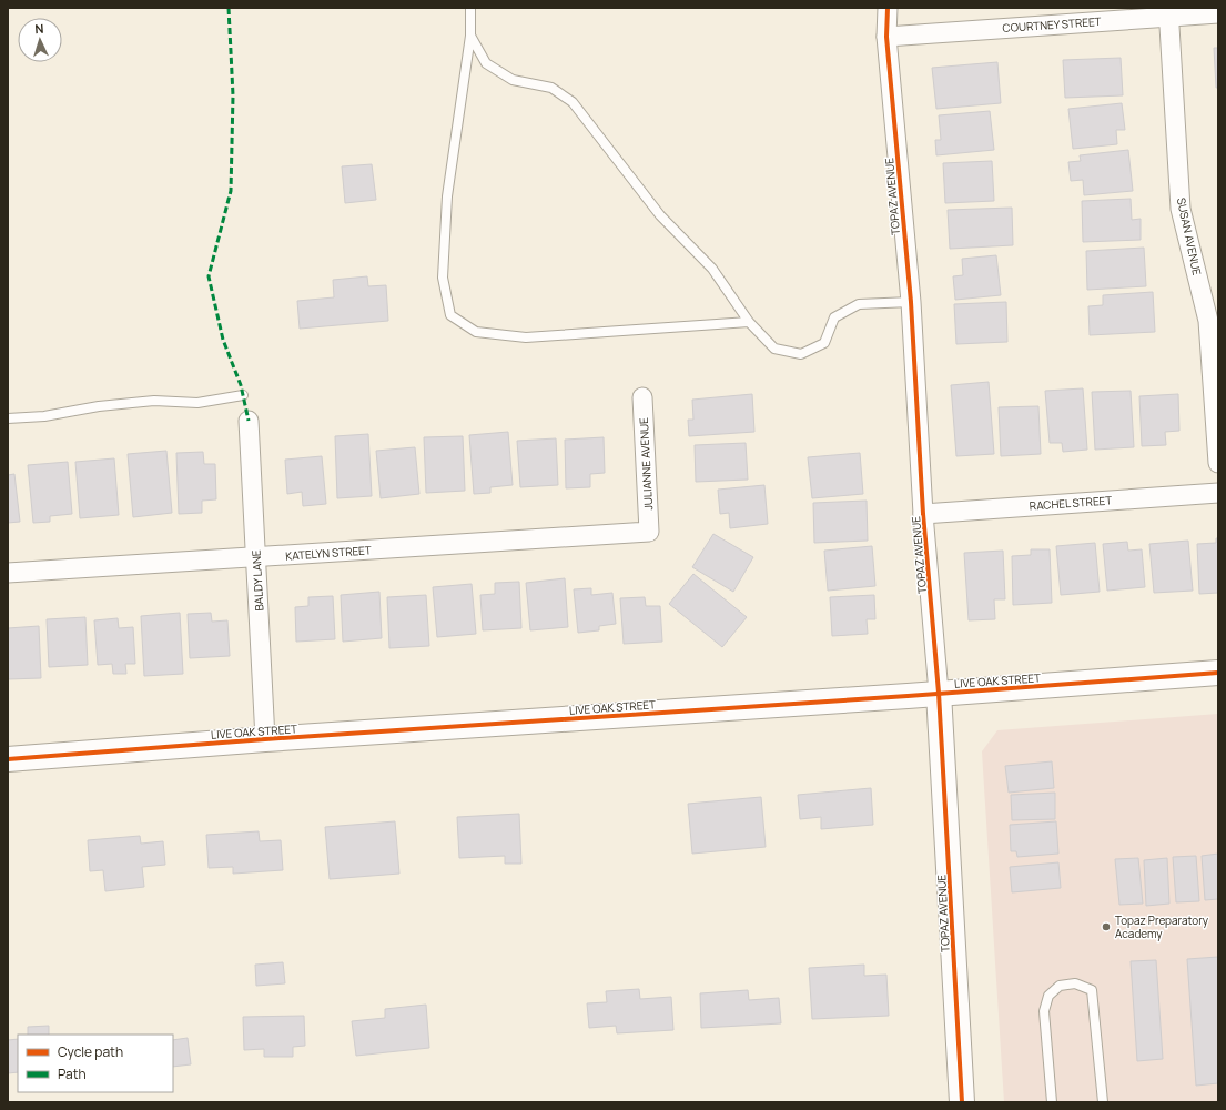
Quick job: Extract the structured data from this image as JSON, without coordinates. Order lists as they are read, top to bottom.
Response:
{
  "streets": {
    "street": [
      "COURTNEY STREET",
      "TOPAZ AVENUE",
      "SUSAN AVENUE",
      "JULIANNE AVENUE",
      "RACHEL STREET",
      "KATELYN STREET",
      "BALDY LANE",
      "LIVE OAK STREET"
    ]
  },
  "crossings": [
    ["COURTNEY STREET", "TOPAZ AVENUE"],
    ["COURTNEY STREET", "SUSAN AVENUE"],
    ["TOPAZ AVENUE", "RACHEL STREET"],
    ["TOPAZ AVENUE", "LIVE OAK STREET"],
    ["JULIANNE AVENUE", "KATELYN STREET"],
    ["KATELYN STREET", "BALDY LANE"],
    ["BALDY LANE", "LIVE OAK STREET"]
  ],
  "places": ["Topaz Preparatory Academy"],
  "legend": ["Cycle path", "Path"],
  "north": "top"
}
